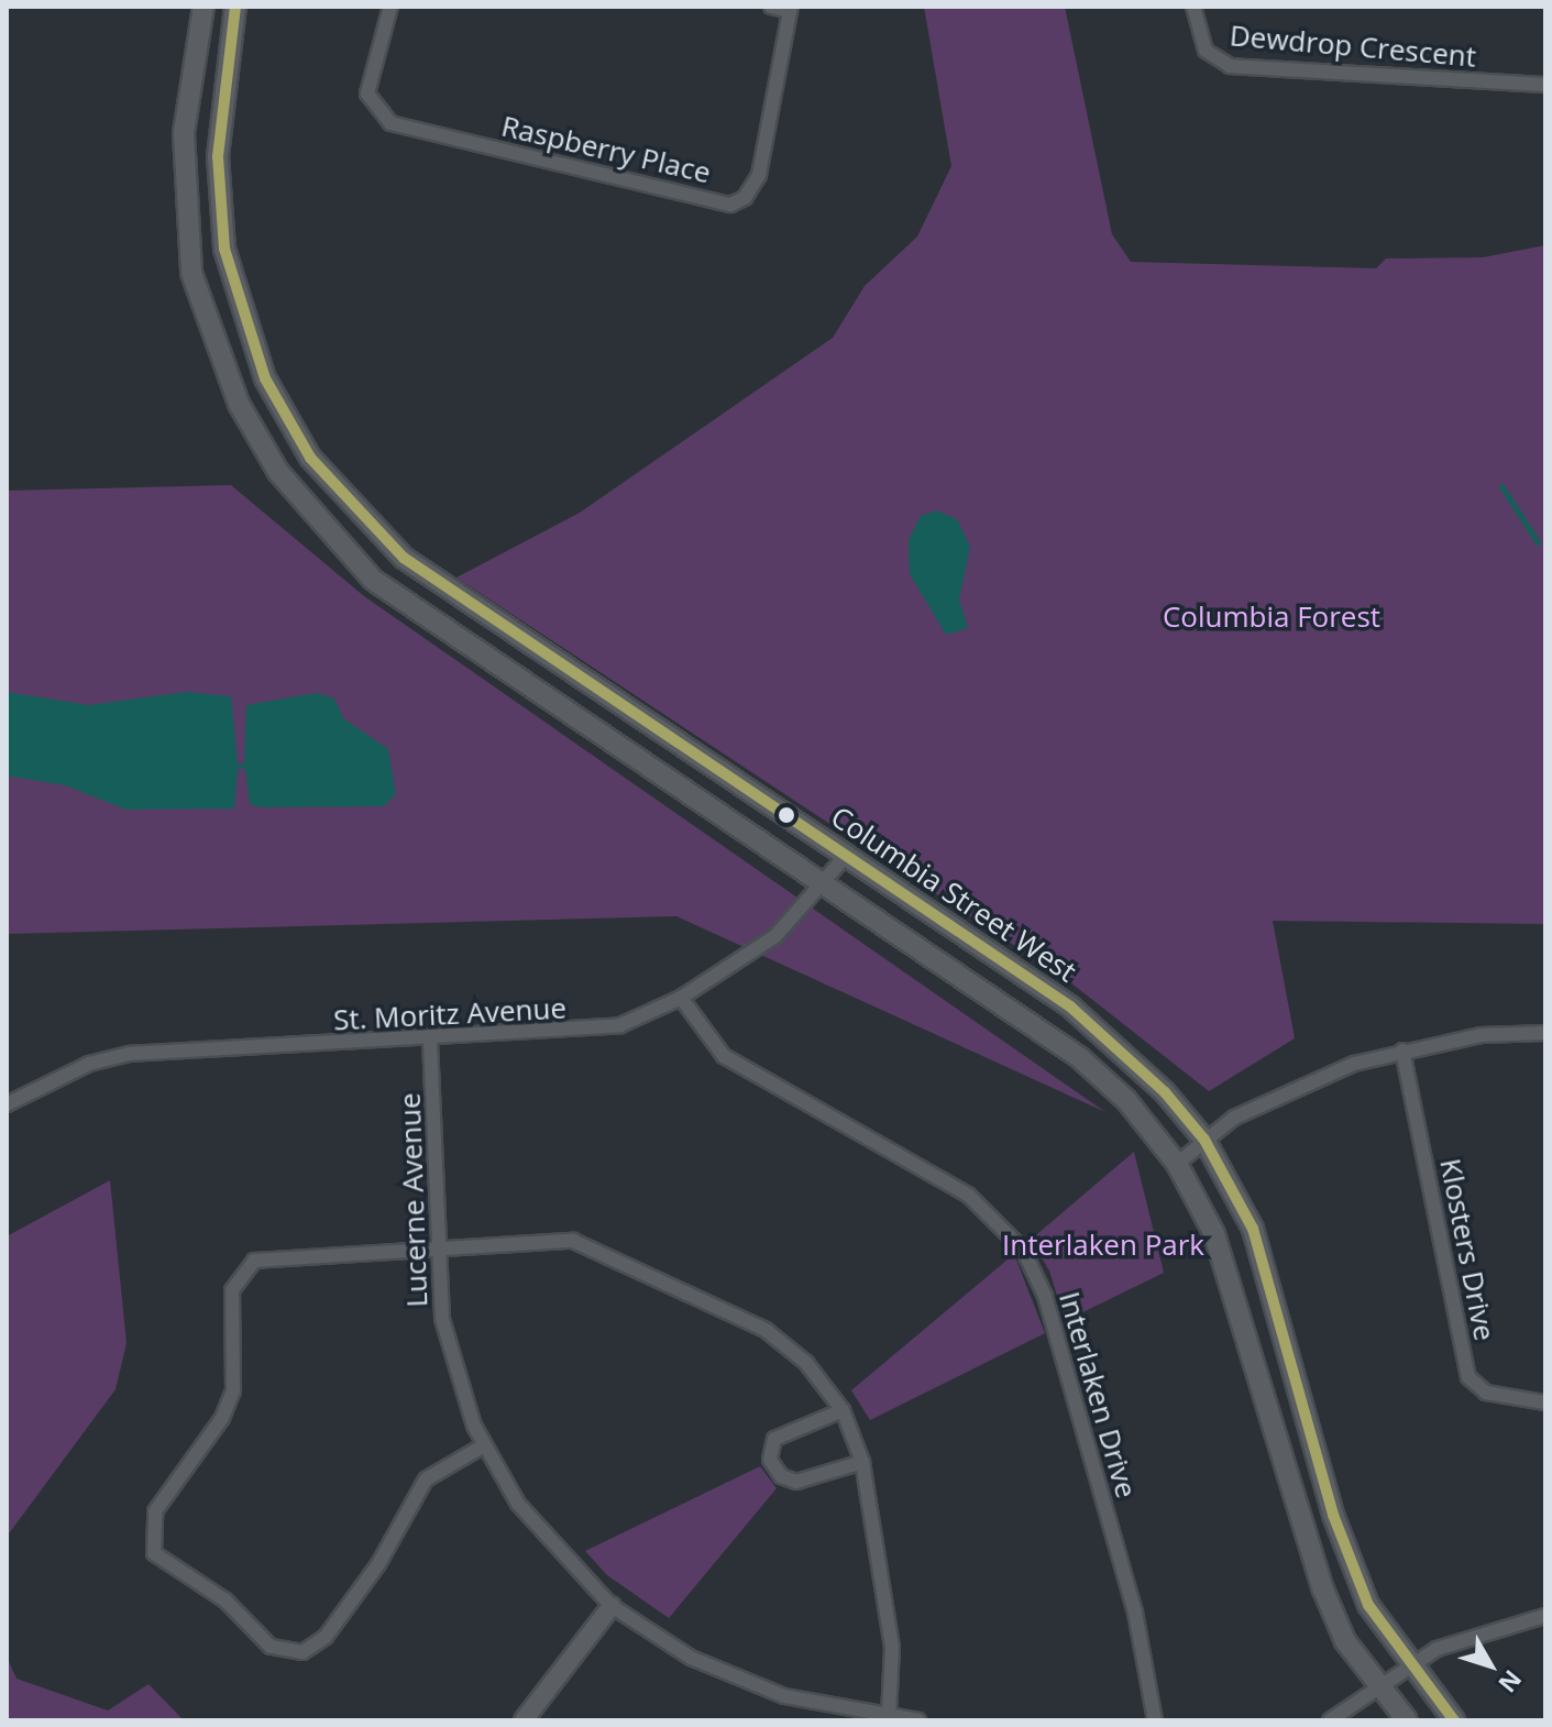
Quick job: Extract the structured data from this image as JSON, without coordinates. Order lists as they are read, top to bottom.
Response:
{
  "streets": {
    "main road": ["Columbia Street West"],
    "street": [
      "Dewdrop Crescent",
      "Raspberry Place",
      "St. Moritz Avenue",
      "Lucerne Avenue",
      "Klosters Drive",
      "Interlaken Drive"
    ]
  },
  "crossings": [
    ["Columbia Street West", "St. Moritz Avenue"],
    ["St. Moritz Avenue", "Lucerne Avenue"],
    ["St. Moritz Avenue", "Interlaken Drive"]
  ],
  "parks": ["Columbia Forest", "Interlaken Park"],
  "north": "bottom right"
}
